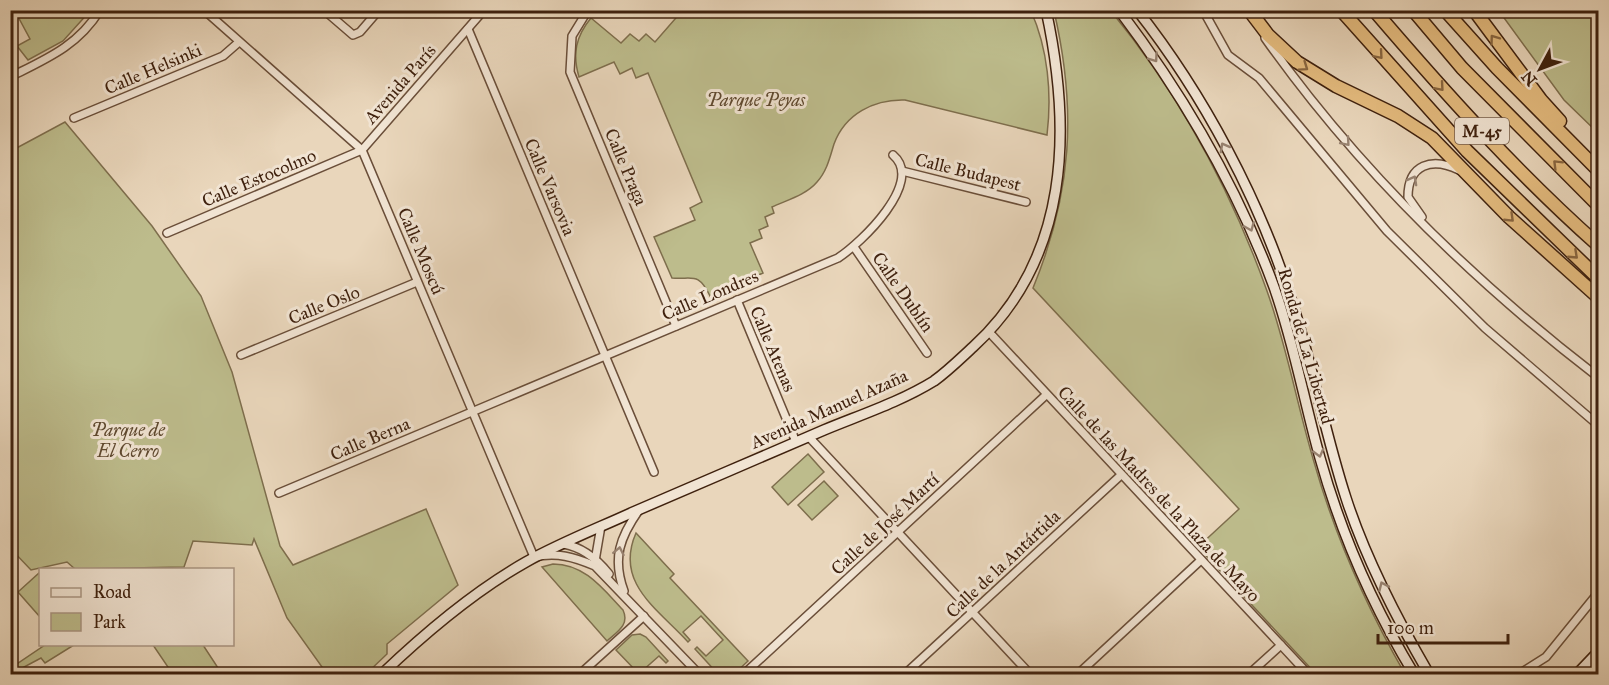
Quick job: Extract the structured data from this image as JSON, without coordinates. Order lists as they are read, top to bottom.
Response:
{
  "streets": {
    "highway": ["M-45"],
    "main road": ["Ronda de La Libertad", "Avenida Manuel Azaña"],
    "street": [
      "Calle Helsinki",
      "Avenida París",
      "Calle Praga",
      "Calle Budapest",
      "Calle Estocolmo",
      "Calle Varsovia",
      "Calle Moscú",
      "Calle Dublín",
      "Calle Londres",
      "Calle Oslo",
      "Calle Atenas",
      "Calle Berna",
      "Calle de las Madres de la Plaza de Mayo",
      "Calle de José Martí",
      "Calle de la Antártida"
    ]
  },
  "crossings": [
    ["Calle Helsinki", "Calle Moscú"],
    ["Avenida París", "Calle Estocolmo"],
    ["Avenida París", "Calle Varsovia"],
    ["Avenida París", "Calle Moscú"],
    ["Calle Praga", "Calle Londres"],
    ["Calle Budapest", "Calle Londres"],
    ["Calle Estocolmo", "Calle Moscú"],
    ["Calle Varsovia", "Calle Londres"],
    ["Calle Moscú", "Calle Londres"],
    ["Calle Moscú", "Calle Oslo"],
    ["Calle Moscú", "Avenida Manuel Azaña"],
    ["Calle Moscú", "Calle Berna"],
    ["Calle Dublín", "Calle Londres"],
    ["Calle Londres", "Calle Atenas"],
    ["Calle Londres", "Calle Berna"],
    ["Calle Atenas", "Avenida Manuel Azaña"],
    ["Avenida Manuel Azaña", "Calle de las Madres de la Plaza de Mayo"],
    ["Calle de las Madres de la Plaza de Mayo", "Calle de José Martí"],
    ["Calle de las Madres de la Plaza de Mayo", "Calle de la Antártida"]
  ],
  "parks": ["Parque Peyas", "Parque de El Cerro"],
  "legend": ["Road", "Park"],
  "scale_bar": "100 m",
  "north": "bottom left"
}
